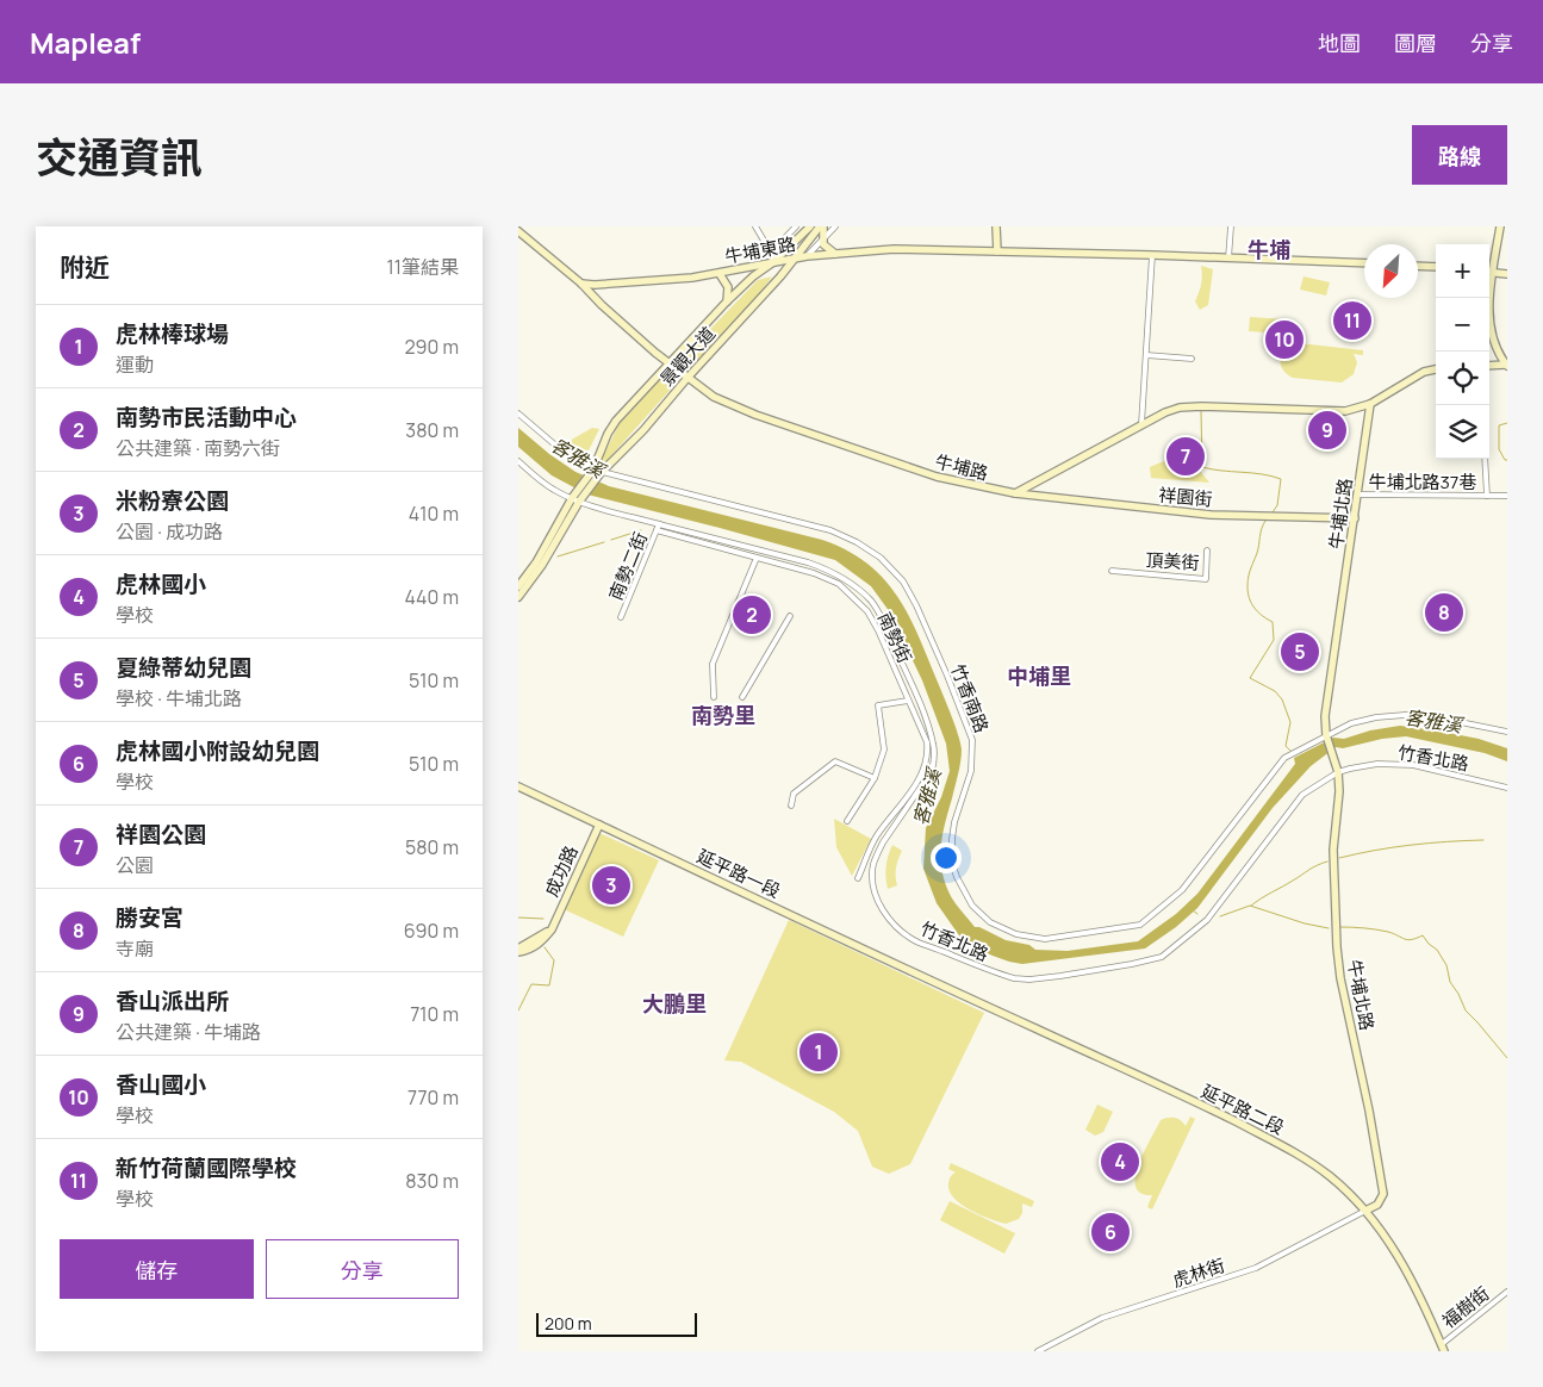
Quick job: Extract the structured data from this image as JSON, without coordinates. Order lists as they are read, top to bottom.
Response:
{
  "streets": {
    "street": [
      "牛埔東路",
      "景觀大道",
      "牛埔路",
      "牛埔北路37巷",
      "祥園街",
      "牛埔北路",
      "頂美街",
      "南勢二街",
      "南勢街",
      "竹香南路",
      "竹香北路",
      "成功路",
      "延平路一段",
      "延平路二段",
      "虎林街",
      "福樹街"
    ]
  },
  "crossings": [
    ["牛埔東路", "景觀大道"],
    ["牛埔東路", "牛埔路"],
    ["景觀大道", "牛埔路"],
    ["景觀大道", "竹香南路"],
    ["牛埔路", "祥園街"],
    ["牛埔北路37巷", "牛埔北路"],
    ["祥園街", "牛埔北路"],
    ["牛埔北路", "竹香南路"],
    ["牛埔北路", "竹香北路"],
    ["牛埔北路", "延平路二段"],
    ["牛埔北路", "虎林街"],
    ["南勢二街", "南勢街"],
    ["南勢二街", "竹香北路"],
    ["成功路", "延平路一段"],
    ["延平路一段", "延平路二段"],
    ["延平路二段", "虎林街"],
    ["延平路二段", "福樹街"]
  ],
  "districts": [
    "牛埔",
    "中埔里",
    "南勢里",
    "大鵬里"
  ],
  "water": ["客雅溪"],
  "scale_bar": "200 m",
  "north": "bottom left",
  "page": {
    "header": "Mapleaf",
    "nav": ["地圖", "圖層", "分享"],
    "title": "交通資訊",
    "buttons": [
      "路線",
      ["儲存", "分享"]
    ],
    "heading": ["附近", "11筆結果"],
    "map_buttons": ["+", "−"],
    "pins": [
      "11",
      "10",
      "9",
      "7",
      "8",
      "2",
      "5",
      "3",
      "1",
      "4",
      "6"
    ],
    "list": [
      {
        "mark": "1",
        "name": "虎林棒球場",
        "note": "運動",
        "value": "290 m"
      },
      {
        "mark": "2",
        "name": "南勢市民活動中心",
        "note": "公共建築 · 南勢六街",
        "value": "380 m"
      },
      {
        "mark": "3",
        "name": "米粉寮公園",
        "note": "公園 · 成功路",
        "value": "410 m"
      },
      {
        "mark": "4",
        "name": "虎林國小",
        "note": "學校",
        "value": "440 m"
      },
      {
        "mark": "5",
        "name": "夏綠蒂幼兒園",
        "note": "學校 · 牛埔北路",
        "value": "510 m"
      },
      {
        "mark": "6",
        "name": "虎林國小附設幼兒園",
        "note": "學校",
        "value": "510 m"
      },
      {
        "mark": "7",
        "name": "祥園公園",
        "note": "公園",
        "value": "580 m"
      },
      {
        "mark": "8",
        "name": "勝安宮",
        "note": "寺廟",
        "value": "690 m"
      },
      {
        "mark": "9",
        "name": "香山派出所",
        "note": "公共建築 · 牛埔路",
        "value": "710 m"
      },
      {
        "mark": "10",
        "name": "香山國小",
        "note": "學校",
        "value": "770 m"
      },
      {
        "mark": "11",
        "name": "新竹荷蘭國際學校",
        "note": "學校",
        "value": "830 m"
      }
    ],
    "scale": "200 m"
  }
}
